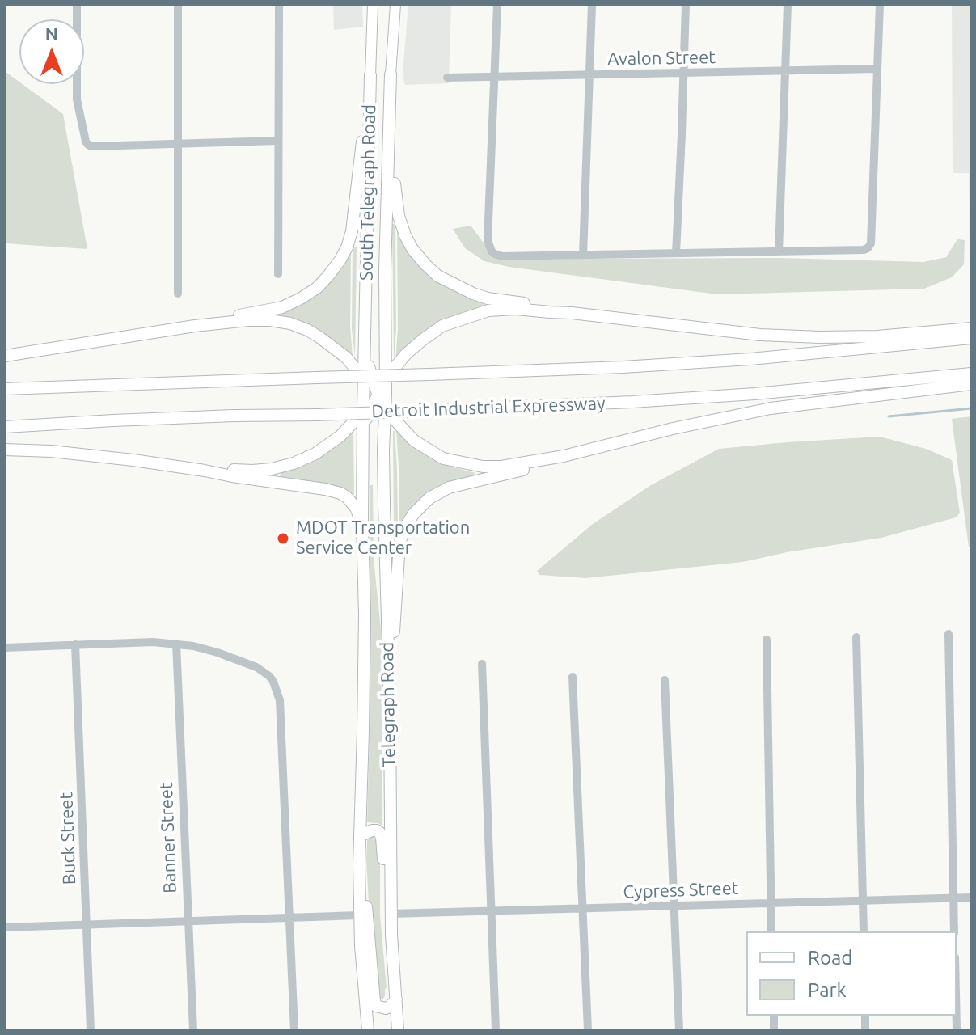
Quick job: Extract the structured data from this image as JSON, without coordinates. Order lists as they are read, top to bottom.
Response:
{
  "streets": {
    "highway": ["South Telegraph Road", "Detroit Industrial Expressway", "Telegraph Road"],
    "street": [
      "Avalon Street",
      "Banner Street",
      "Buck Street",
      "Cypress Street"
    ]
  },
  "crossings": [
    ["South Telegraph Road", "Telegraph Road"],
    ["Telegraph Road", "Cypress Street"]
  ],
  "places": ["MDOT Transportation Service Center"],
  "legend": ["Road", "Park"],
  "north": "top"
}
